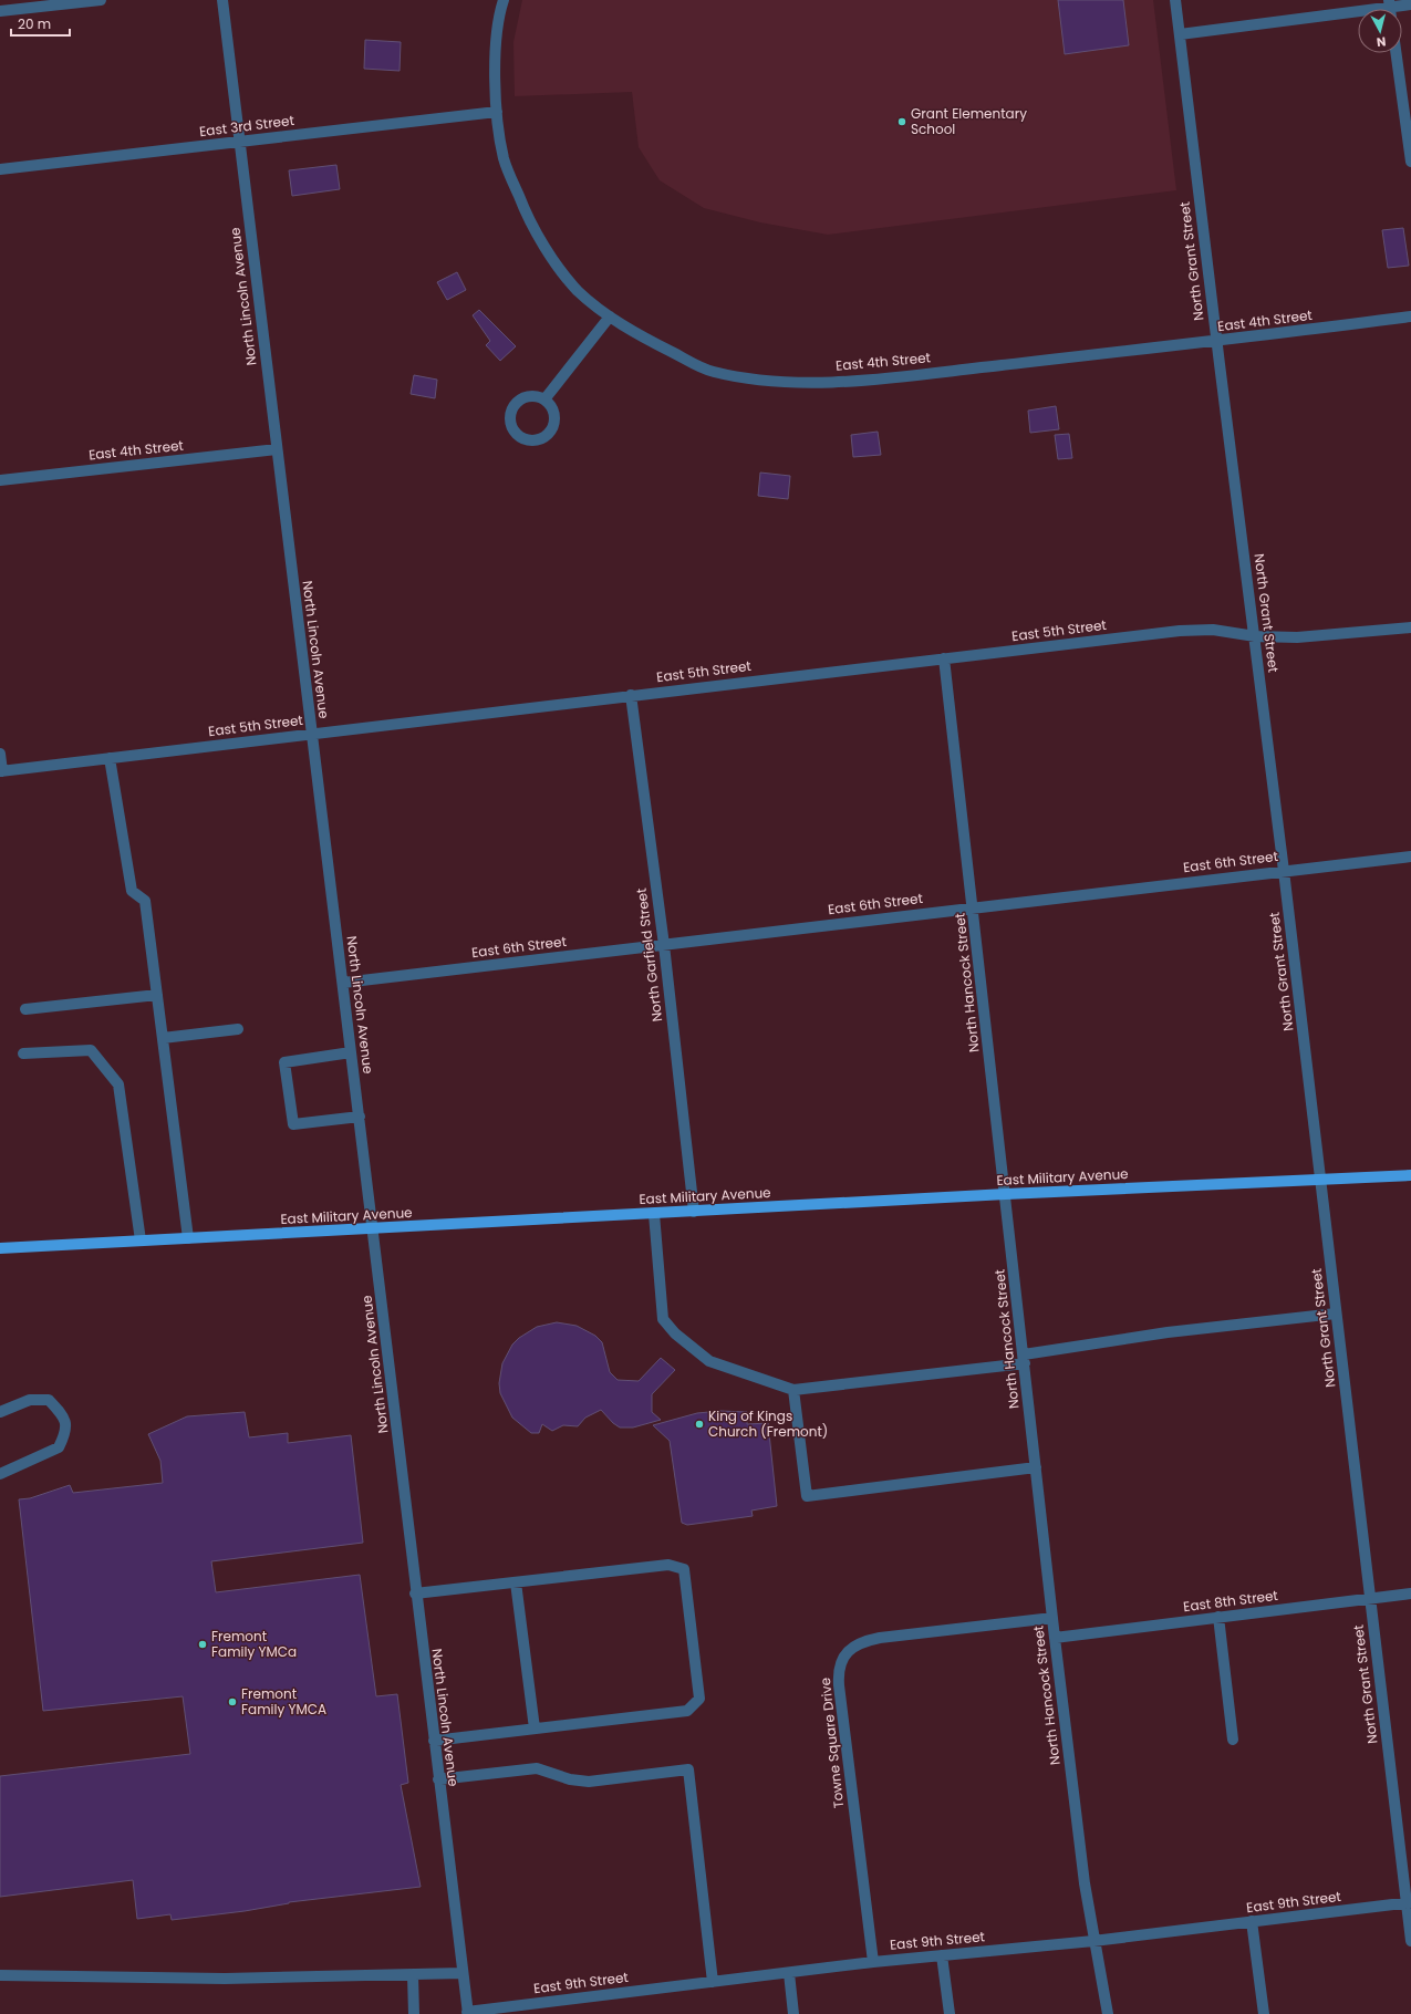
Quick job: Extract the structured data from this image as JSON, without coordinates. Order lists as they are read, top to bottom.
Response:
{
  "streets": {
    "main road": ["East Military Avenue"],
    "street": [
      "East 3rd Street",
      "North Grant Street",
      "North Lincoln Avenue",
      "East 4th Street",
      "East 5th Street",
      "East 6th Street",
      "North Garfield Street",
      "North Hancock Street",
      "East 8th Street",
      "Towne Square Drive",
      "East 9th Street"
    ]
  },
  "crossings": [
    ["East 3rd Street", "North Lincoln Avenue"],
    ["East 3rd Street", "East 4th Street"],
    ["North Grant Street", "East 4th Street"],
    ["North Grant Street", "East 5th Street"],
    ["North Grant Street", "East 6th Street"],
    ["North Grant Street", "East Military Avenue"],
    ["North Grant Street", "East 8th Street"],
    ["North Grant Street", "East 9th Street"],
    ["North Lincoln Avenue", "East 4th Street"],
    ["North Lincoln Avenue", "East 5th Street"],
    ["North Lincoln Avenue", "East 6th Street"],
    ["North Lincoln Avenue", "East Military Avenue"],
    ["North Lincoln Avenue", "East 9th Street"],
    ["East 5th Street", "North Garfield Street"],
    ["East 5th Street", "North Hancock Street"],
    ["East 6th Street", "North Garfield Street"],
    ["East 6th Street", "North Hancock Street"],
    ["North Garfield Street", "East Military Avenue"],
    ["North Hancock Street", "East Military Avenue"],
    ["North Hancock Street", "East 8th Street"],
    ["North Hancock Street", "Towne Square Drive"],
    ["North Hancock Street", "East 9th Street"],
    ["Towne Square Drive", "East 9th Street"]
  ],
  "places": [
    "Grant Elementary School",
    "King of Kings Church (Fremont)",
    "Fremont Family YMCa",
    "Fremont Family YMCA"
  ],
  "scale_bar": "20 m",
  "north": "bottom"
}
